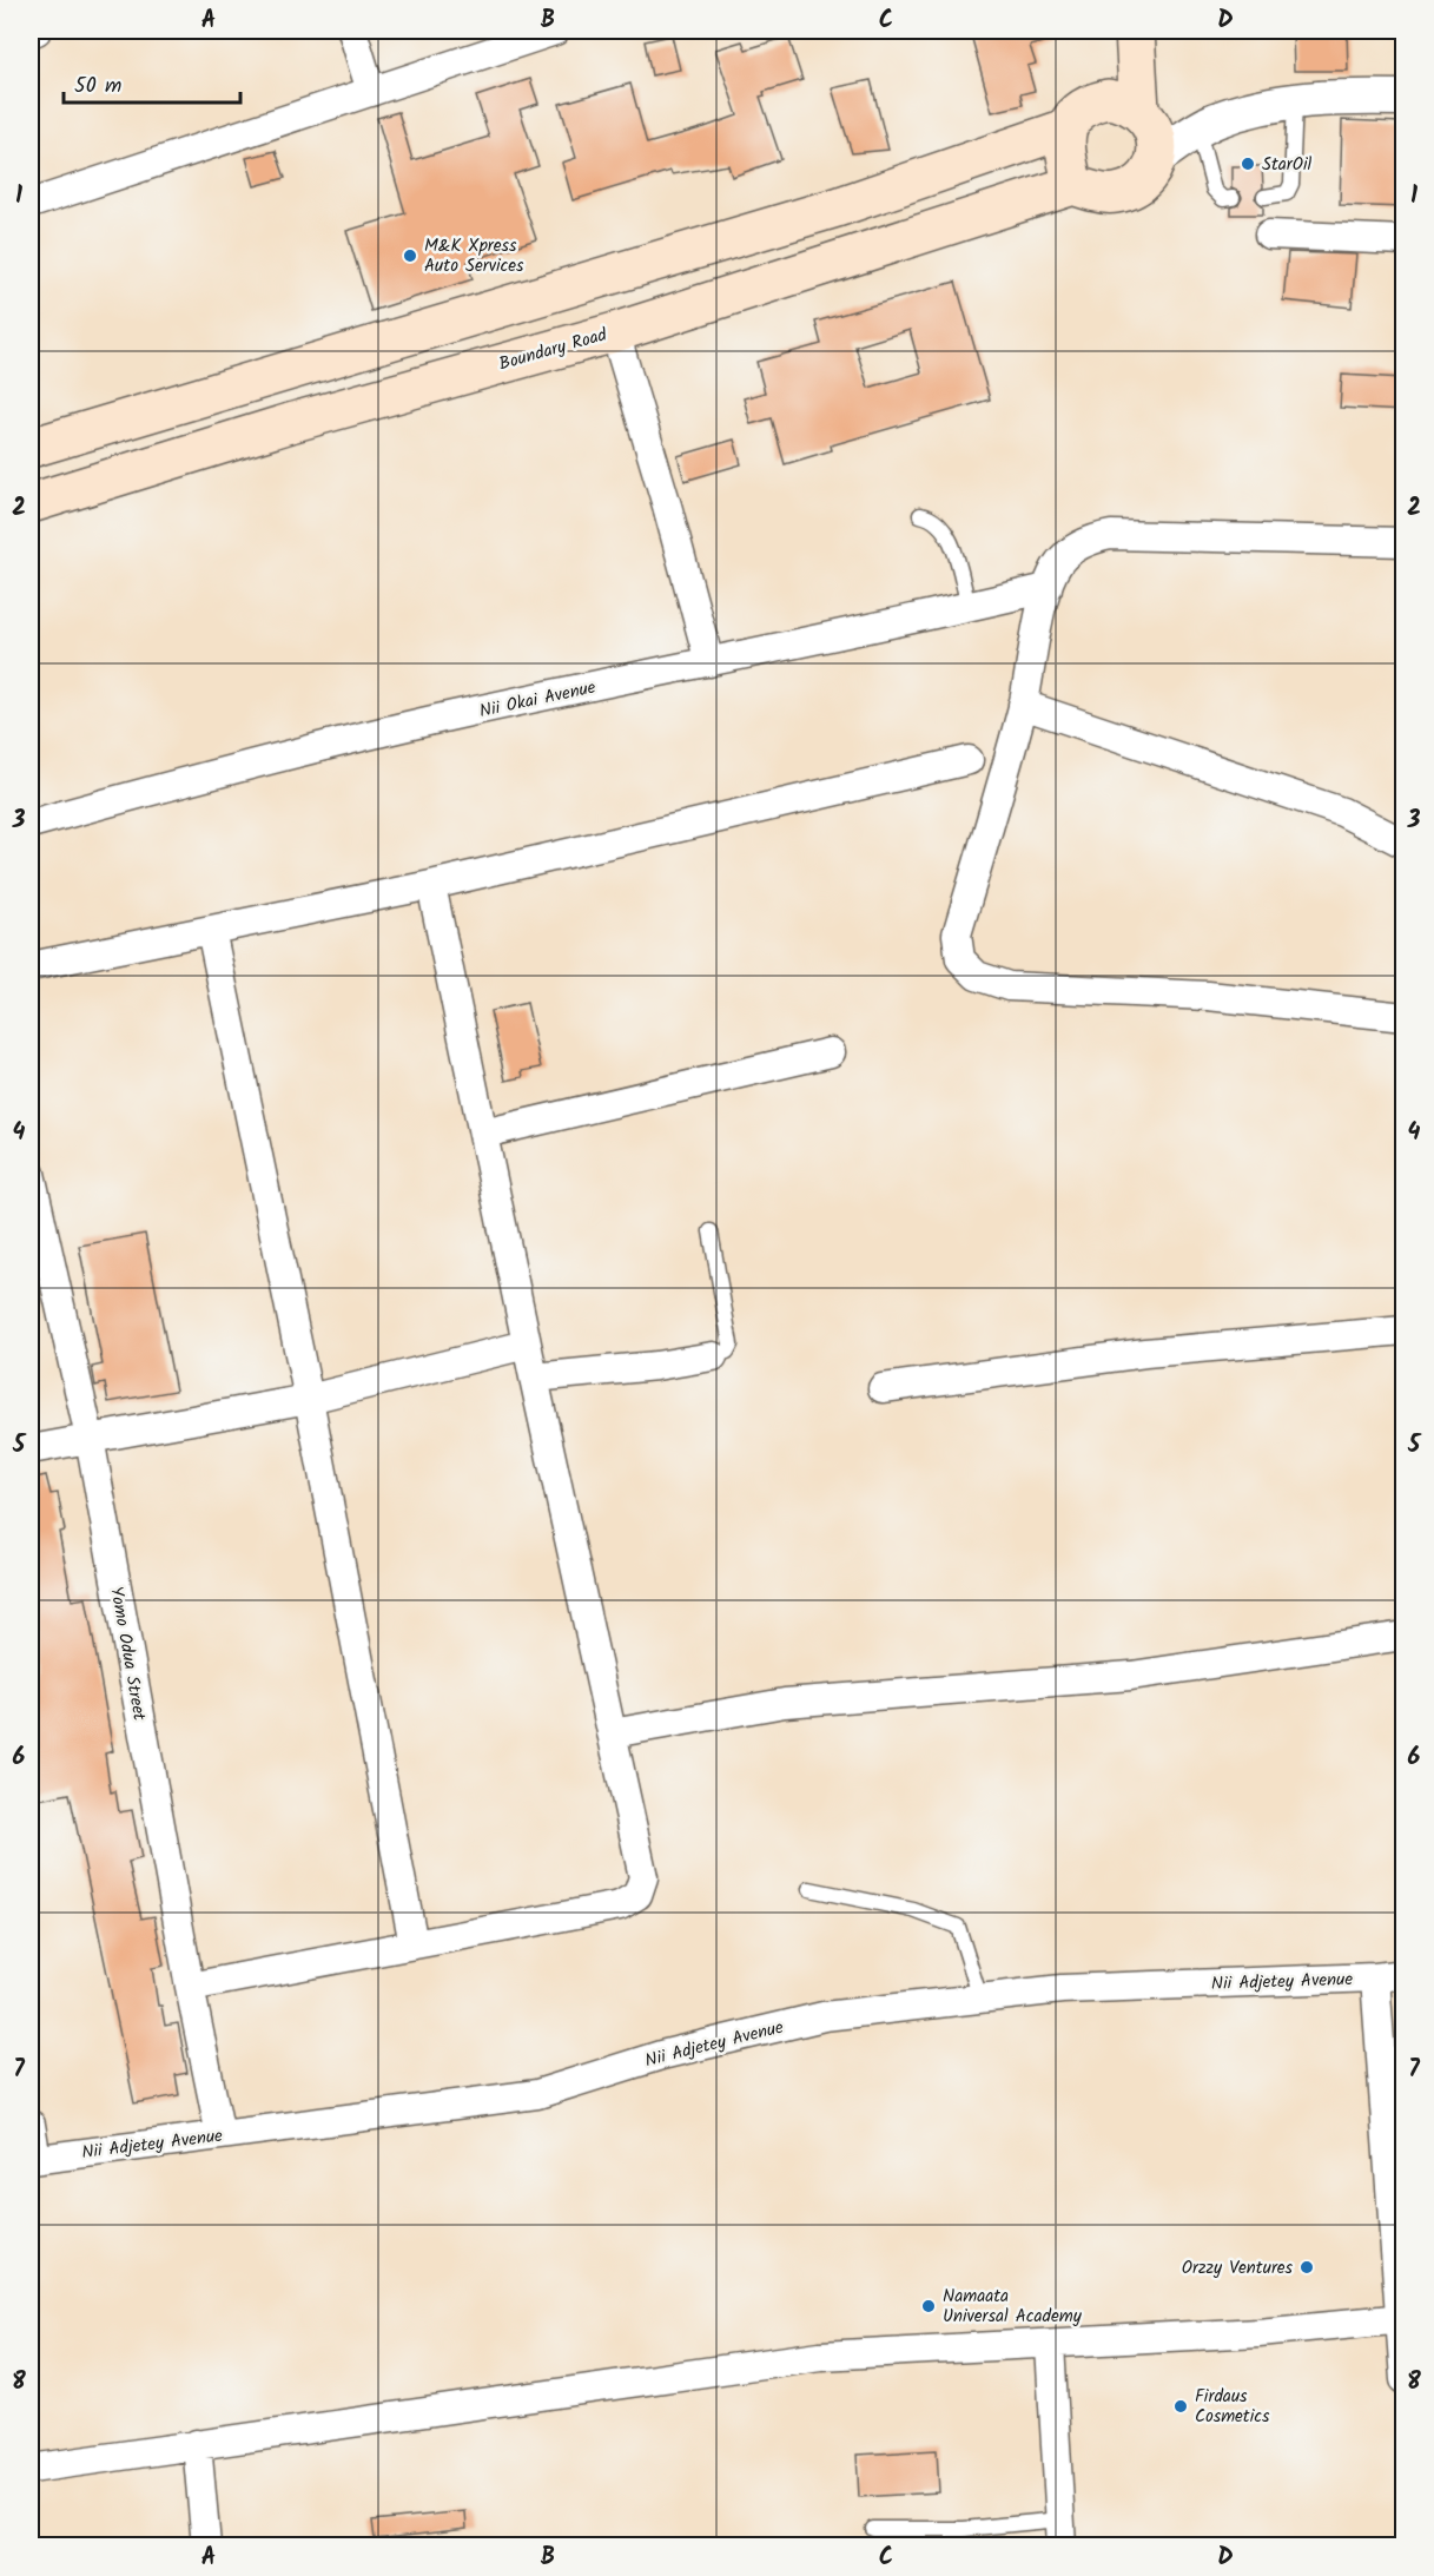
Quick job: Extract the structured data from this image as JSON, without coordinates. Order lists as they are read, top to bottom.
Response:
{
  "streets": {
    "main road": ["Boundary Road"],
    "street": ["Nii Okai Avenue", "Yomo Odua Street", "Nii Adjetey Avenue"]
  },
  "crossings": [
    ["Yomo Odua Street", "Nii Adjetey Avenue"]
  ],
  "places": [
    "StarOil",
    "M&K Xpress Auto Services",
    "Orzzy Ventures",
    "Namaata Universal Academy",
    "Firdaus Cosmetics"
  ],
  "scale_bar": "50 m",
  "grid": {
    "columns": [
      "A",
      "B",
      "C",
      "D"
    ],
    "rows": [
      "1",
      "2",
      "3",
      "4",
      "5",
      "6",
      "7",
      "8"
    ]
  }
}
